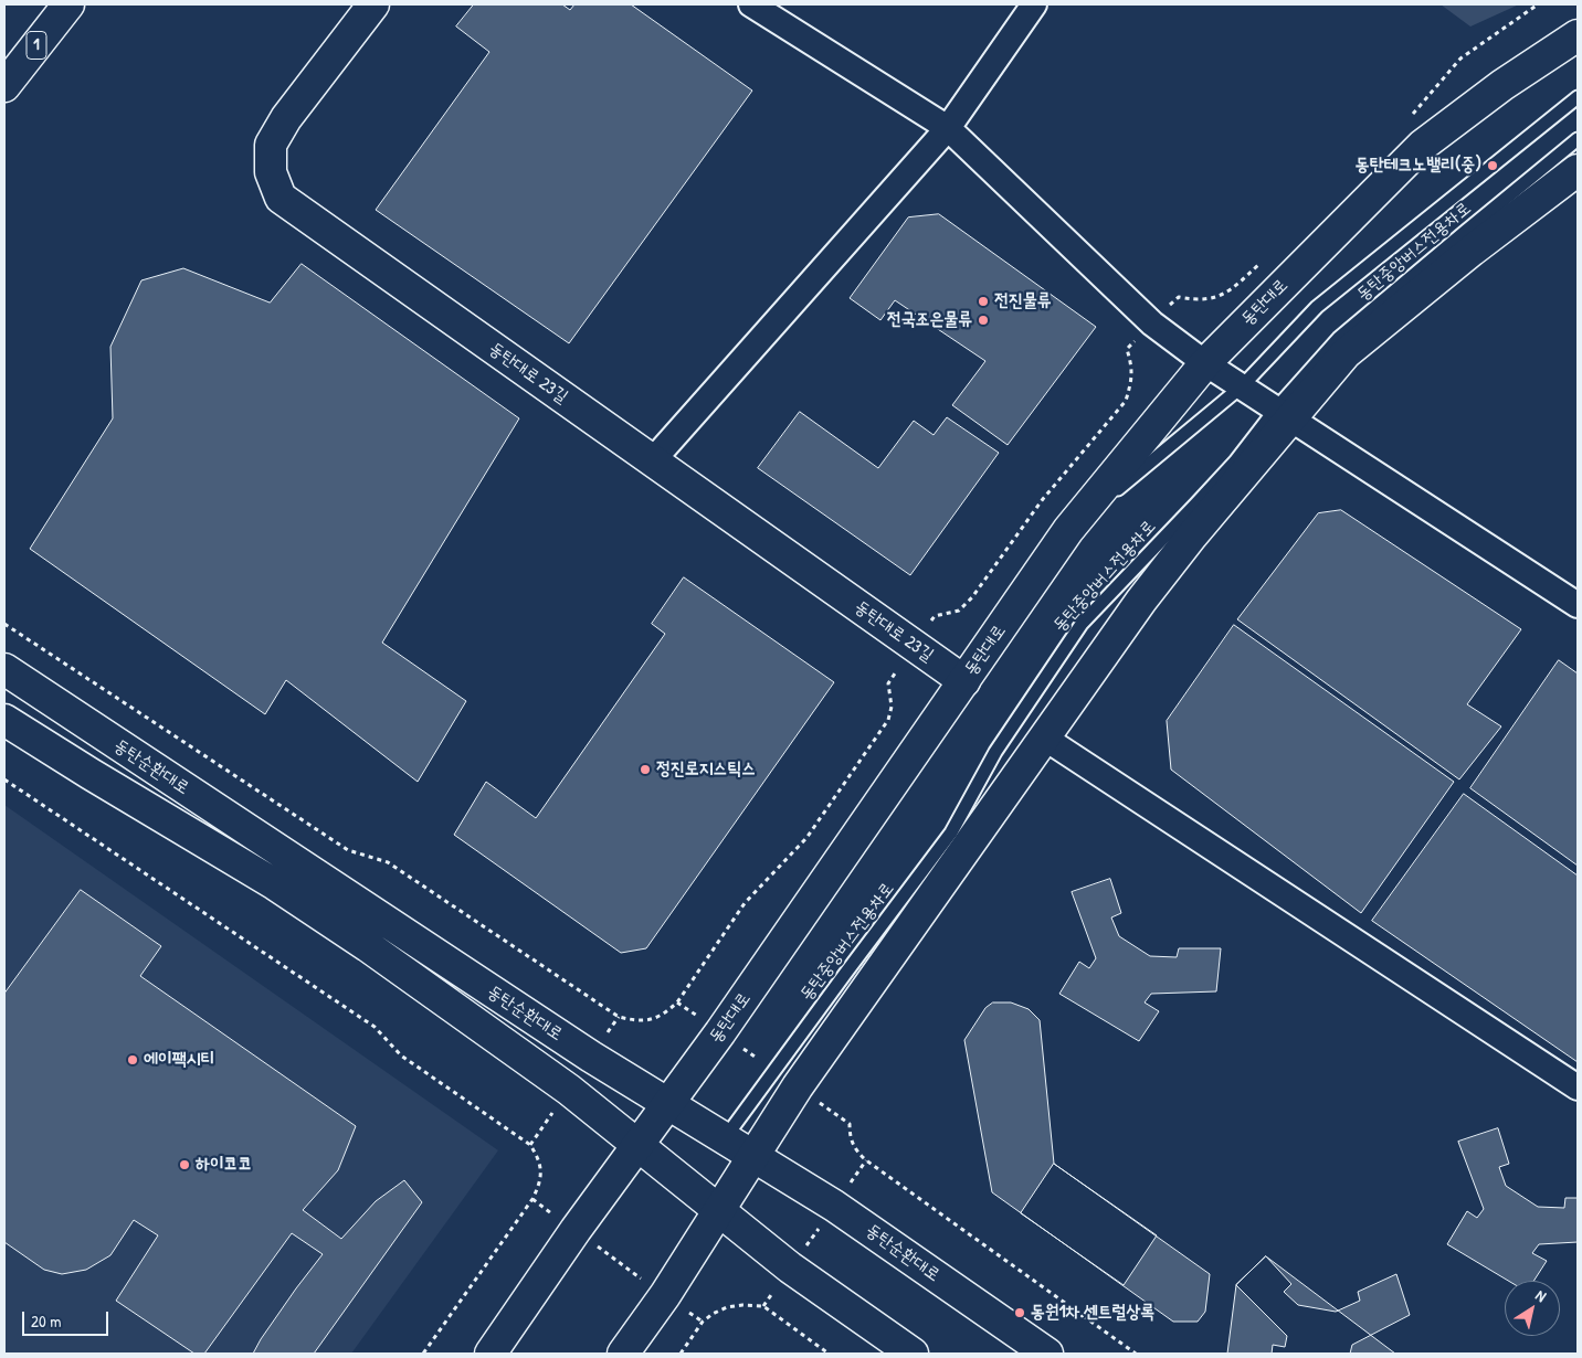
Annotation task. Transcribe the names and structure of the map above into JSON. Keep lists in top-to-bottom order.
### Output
{
  "streets": {
    "main road": [
      "1",
      "동탄대로",
      "동탄대로 23길",
      "동탄순환대로"
    ],
    "lane": ["동탄중앙버스전용차로"]
  },
  "crossings": [
    ["동탄중앙버스전용차로", "동탄순환대로"],
    ["동탄대로", "동탄대로 23길"],
    ["동탄대로", "동탄순환대로"]
  ],
  "places": [
    "동탄테크노밸리(중)",
    "전진물류",
    "전국조은물류",
    "정진로지스틱스",
    "에이팩시티",
    "하이코코",
    "동원1차.센트럴상록"
  ],
  "scale_bar": "20 m",
  "north": "top right"
}
